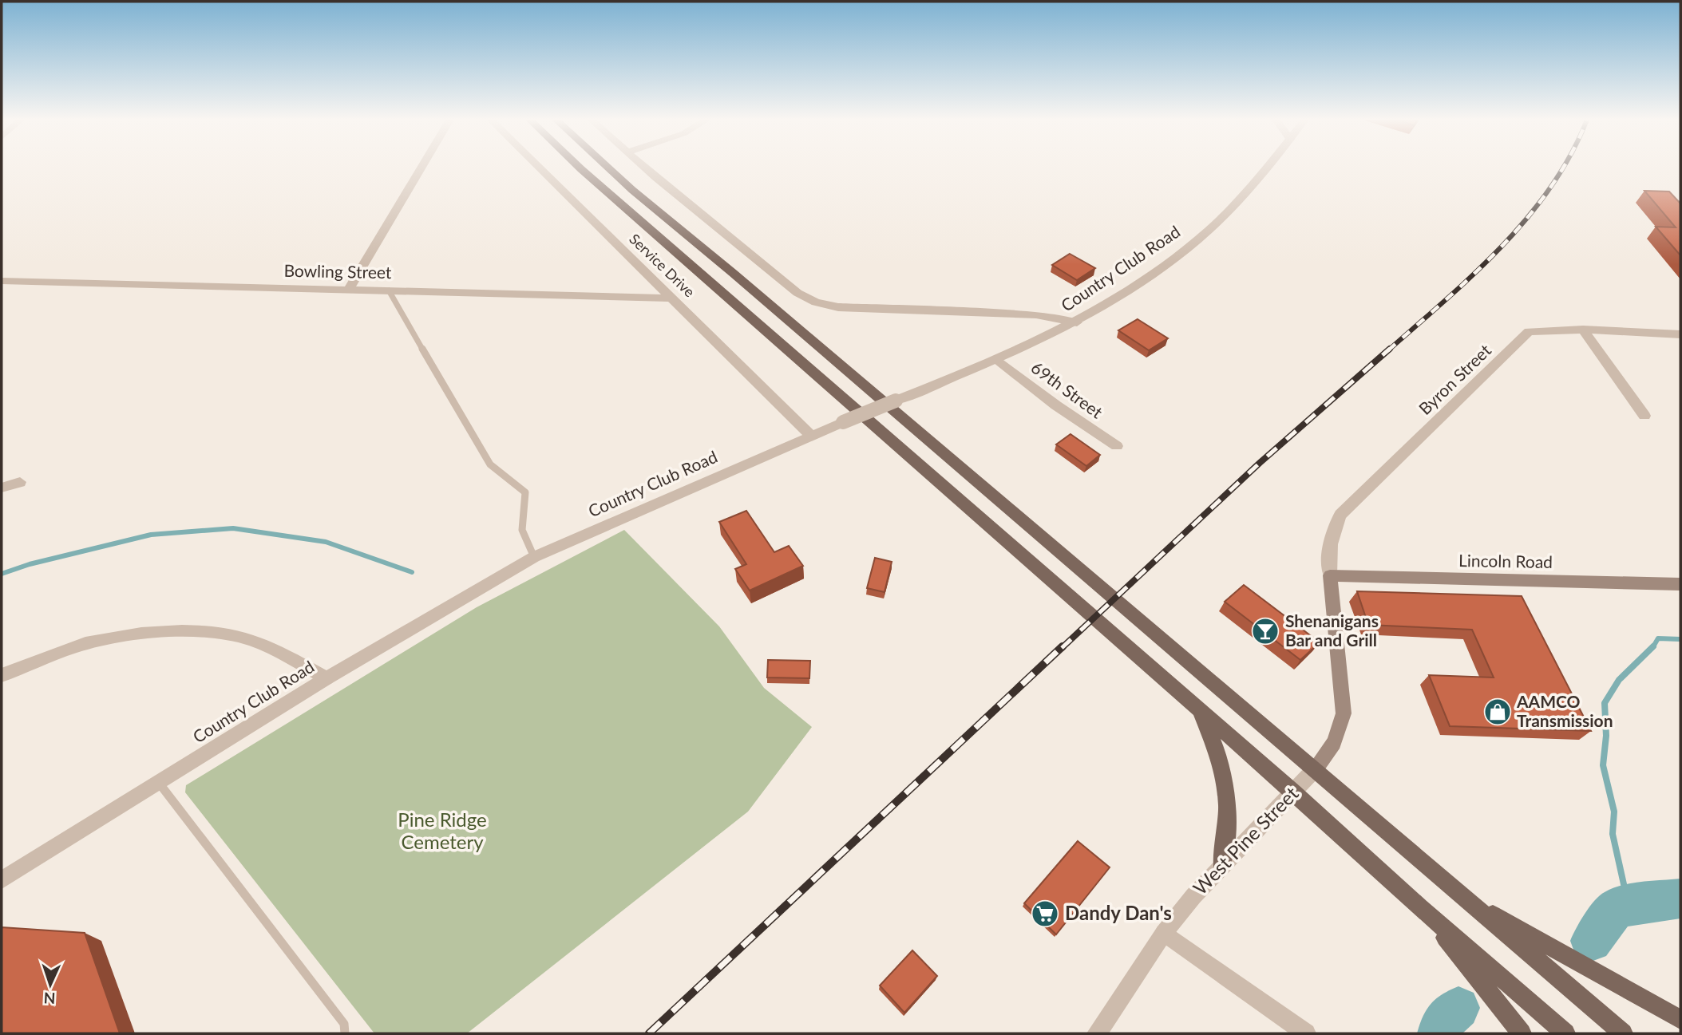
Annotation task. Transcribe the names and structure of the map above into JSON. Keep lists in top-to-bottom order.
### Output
{
  "streets": {
    "main road": ["Lincoln Road", "West Pine Street"],
    "street": [
      "Service Drive",
      "Country Club Road",
      "Bowling Street",
      "Byron Street",
      "69th Street"
    ]
  },
  "crossings": [
    ["Service Drive", "Country Club Road"],
    ["Service Drive", "Bowling Street"],
    ["Country Club Road", "69th Street"],
    ["Byron Street", "Lincoln Road"],
    ["Byron Street", "West Pine Street"],
    ["Lincoln Road", "West Pine Street"]
  ],
  "parks": ["Pine Ridge Cemetery"],
  "places": {
    "bar": ["Shenanigans Bar and Grill"],
    "shop": ["AAMCO Transmission"],
    "supermarket": ["Dandy Dan's"]
  },
  "north": "bottom"
}
